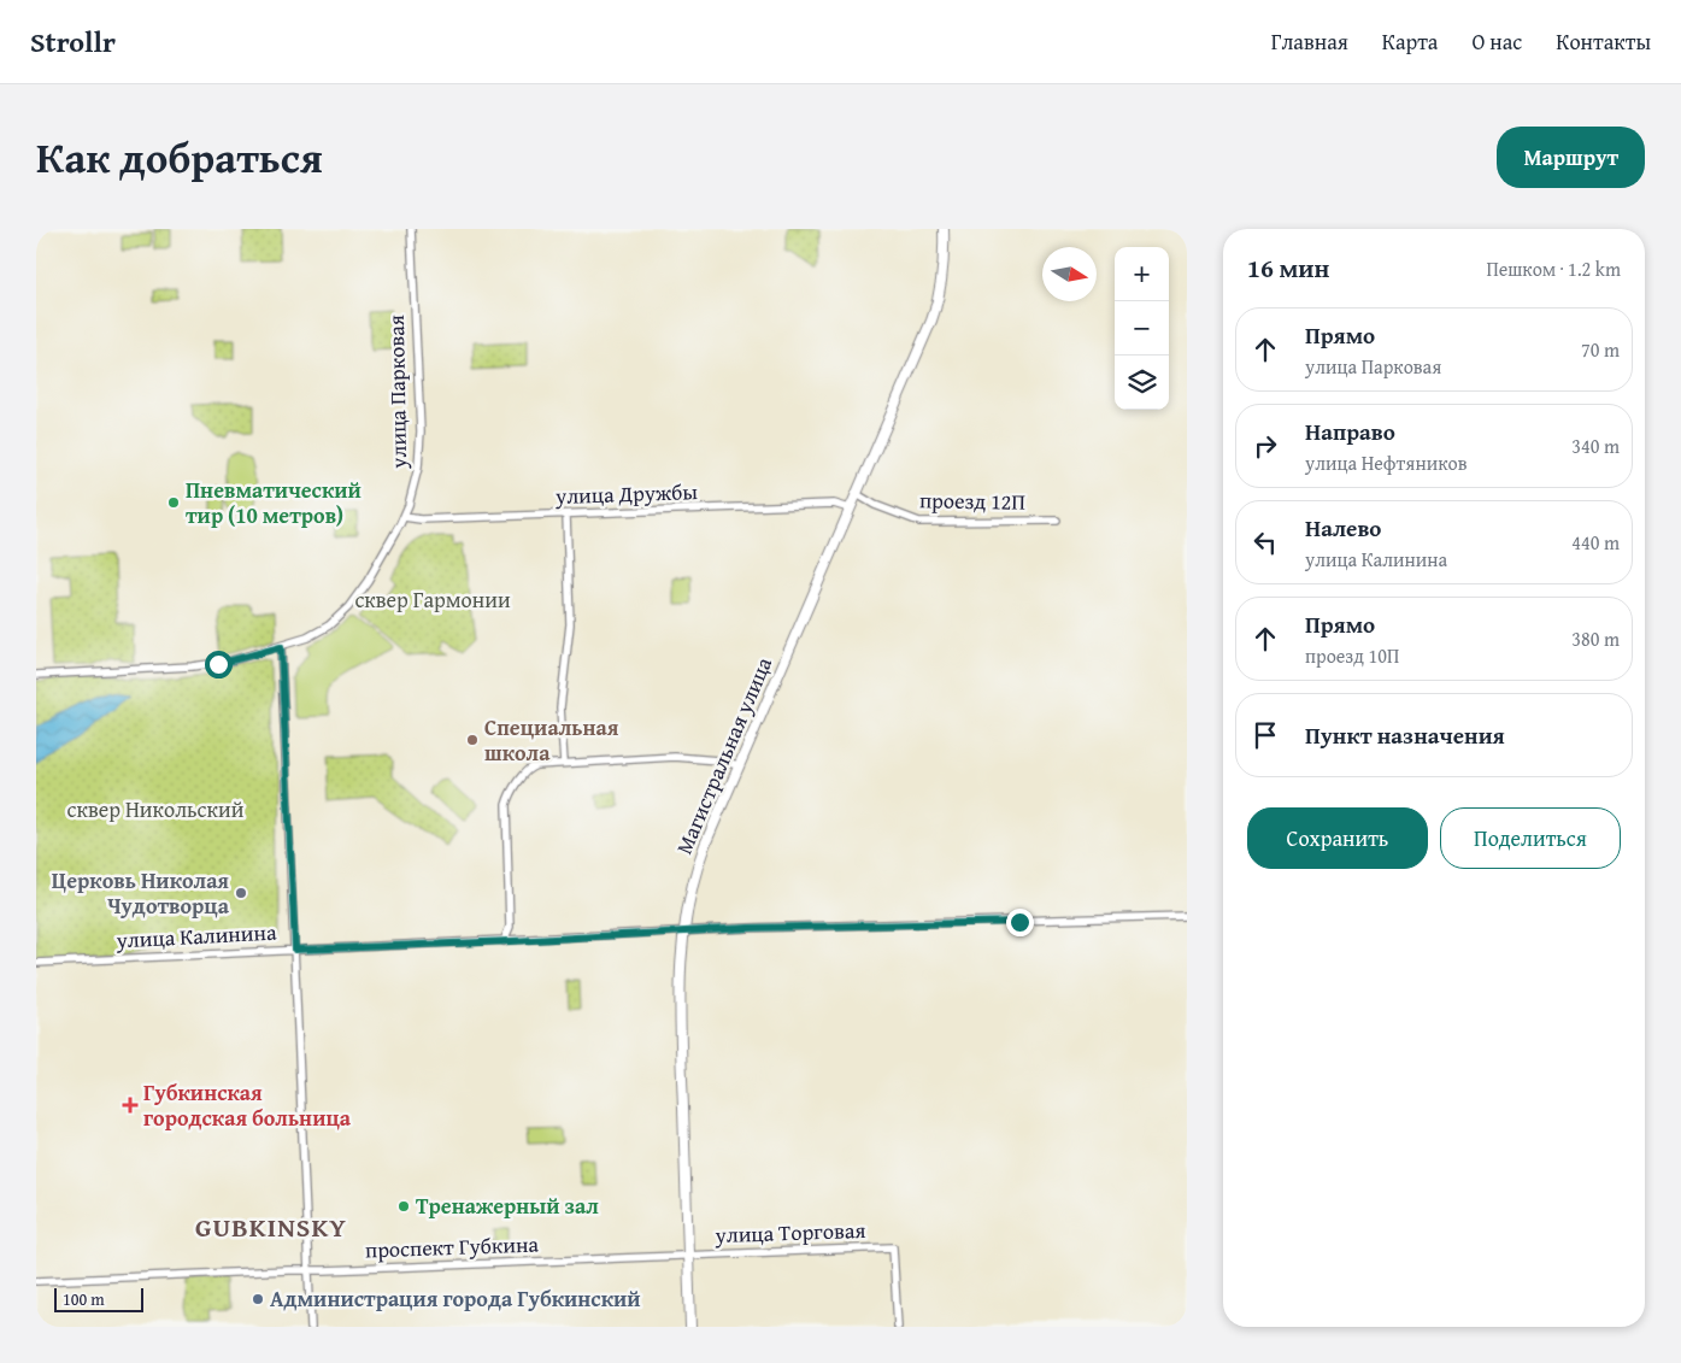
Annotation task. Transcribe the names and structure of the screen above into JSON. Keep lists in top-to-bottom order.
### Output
{
  "streets": {
    "main road": ["Магистральная улица"],
    "street": [
      "улица Парковая",
      "улица Дружбы",
      "проезд 12П",
      "улица Калинина",
      "улица Торговая",
      "проспект Губкина"
    ]
  },
  "crossings": [
    ["улица Парковая", "улица Дружбы"],
    ["улица Дружбы", "Магистральная улица"],
    ["проезд 12П", "Магистральная улица"],
    ["Магистральная улица", "улица Калинина"],
    ["Магистральная улица", "улица Торговая"],
    ["Магистральная улица", "проспект Губкина"],
    ["улица Торговая", "проспект Губкина"]
  ],
  "districts": ["GUBKINSKY"],
  "parks": ["сквер Гармонии", "сквер Никольский"],
  "places": {
    "other": [
      "Пневматический тир (10 метров)",
      "Специальная школа",
      "Церковь Николая Чудотворца",
      "Тренажерный зал",
      "Администрация города Губкинский"
    ],
    "health": ["Губкинская городская больница"]
  },
  "scale_bar": "100 m",
  "north": "right",
  "page": {
    "header": "Strollr",
    "nav": [
      "Главная",
      "Карта",
      "О нас",
      "Контакты"
    ],
    "title": "Как добраться",
    "buttons": [
      "Маршрут",
      ["Сохранить", "Поделиться"]
    ],
    "heading": ["16 мин", "Пешком · 1.2 km"],
    "map_buttons": ["+", "−"],
    "list": [
      ["Прямо", "улица Парковая", "70 m"],
      ["Направо", "улица Нефтяников", "340 m"],
      ["Налево", "улица Калинина", "440 m"],
      ["Прямо", "проезд 10П", "380 m"],
      "Пункт назначения"
    ],
    "scale": "100 m"
  }
}
